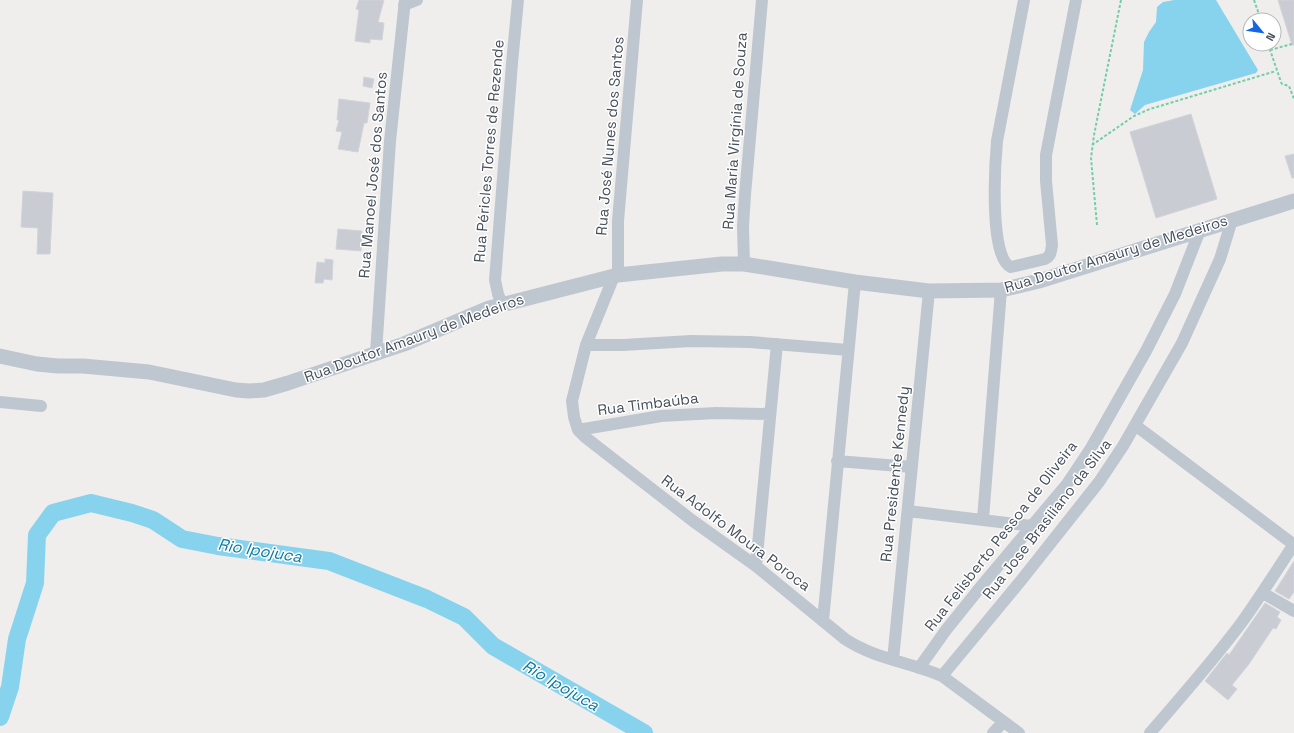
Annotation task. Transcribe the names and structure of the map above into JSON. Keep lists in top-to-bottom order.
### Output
{
  "streets": {
    "street": [
      "Rua Maria Virgínia de Souza",
      "Rua José Nunes dos Santos",
      "Rua Péricles Torres de Rezende",
      "Rua Manoel José dos Santos",
      "Rua Doutor Amaury de Medeiros",
      "Rua Timbaúba",
      "Rua Presidente Kennedy",
      "Rua Jose Brasiliano da Silva",
      "Rua Adolfo Moura Poroca",
      "Rua Felisberto Pessoa de Oliveira"
    ]
  },
  "crossings": [
    ["Rua Maria Virgínia de Souza", "Rua Doutor Amaury de Medeiros"],
    ["Rua José Nunes dos Santos", "Rua Doutor Amaury de Medeiros"],
    ["Rua Péricles Torres de Rezende", "Rua Doutor Amaury de Medeiros"],
    ["Rua Manoel José dos Santos", "Rua Doutor Amaury de Medeiros"],
    ["Rua Doutor Amaury de Medeiros", "Rua Presidente Kennedy"],
    ["Rua Doutor Amaury de Medeiros", "Rua Jose Brasiliano da Silva"],
    ["Rua Doutor Amaury de Medeiros", "Rua Felisberto Pessoa de Oliveira"],
    ["Rua Timbaúba", "Rua Adolfo Moura Poroca"],
    ["Rua Presidente Kennedy", "Rua Adolfo Moura Poroca"],
    ["Rua Jose Brasiliano da Silva", "Rua Adolfo Moura Poroca"],
    ["Rua Adolfo Moura Poroca", "Rua Felisberto Pessoa de Oliveira"]
  ],
  "water": ["Rio Ipojuca"],
  "north": "bottom right"
}
